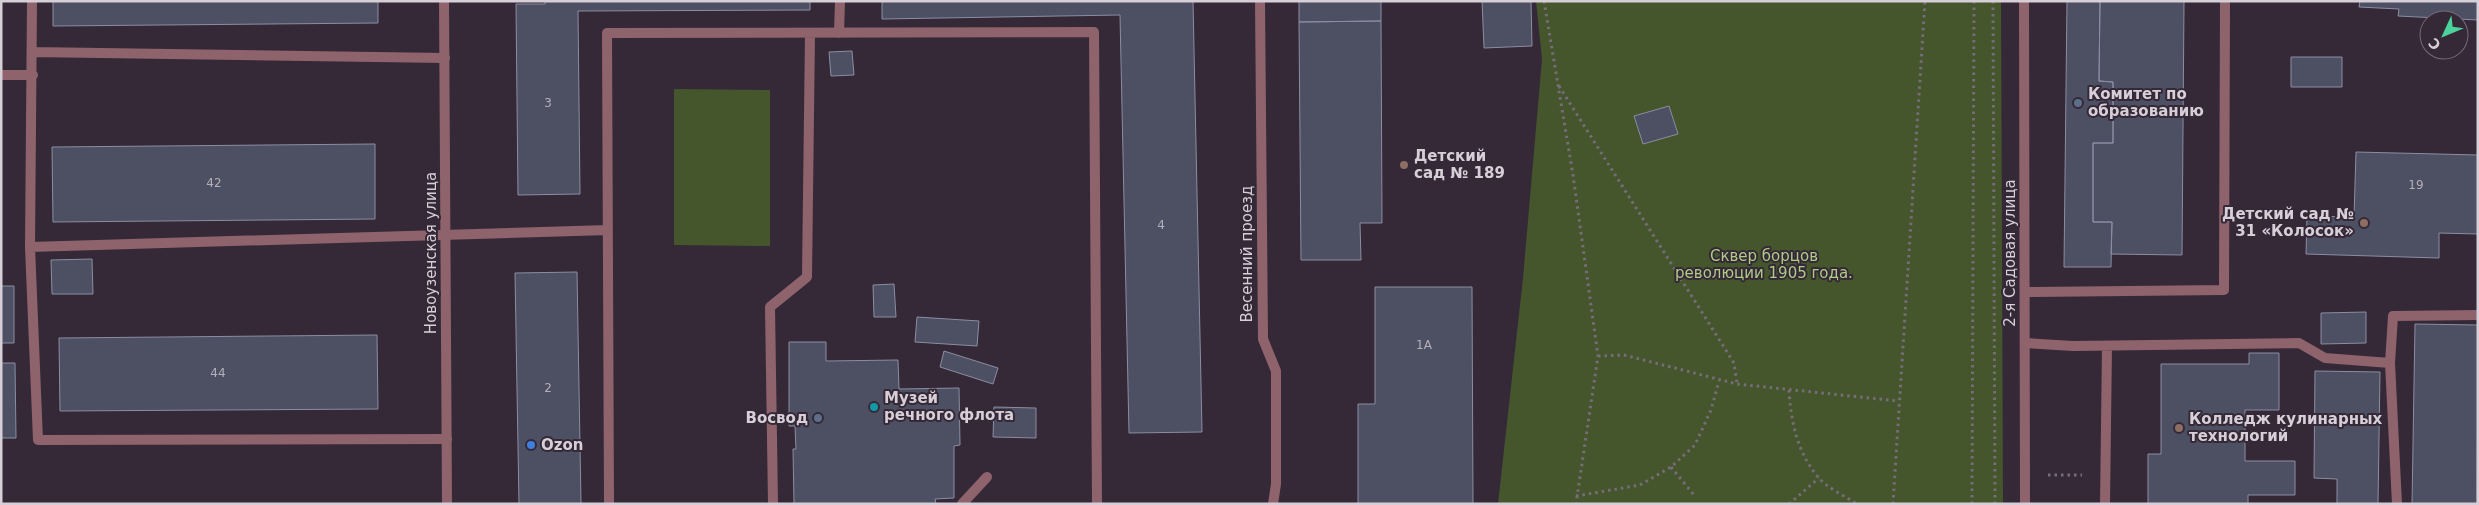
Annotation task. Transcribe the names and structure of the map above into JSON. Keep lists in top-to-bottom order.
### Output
{
  "streets": {
    "street": ["Новоузенская улица", "2-я Садовая улица", "Весенний проезд"]
  },
  "parks": ["Сквер борцов революции 1905 года."],
  "places": [
    "Комитет по образованию",
    "Детский сад № 189",
    "Детский сад № 31 «Колосок»",
    "Музей речного флота",
    "Восвод",
    "Колледж кулинарных технологий",
    "Ozon"
  ],
  "house_numbers": [
    "3",
    "42",
    "19",
    "4",
    "1А",
    "44",
    "2"
  ],
  "north": "bottom left"
}
